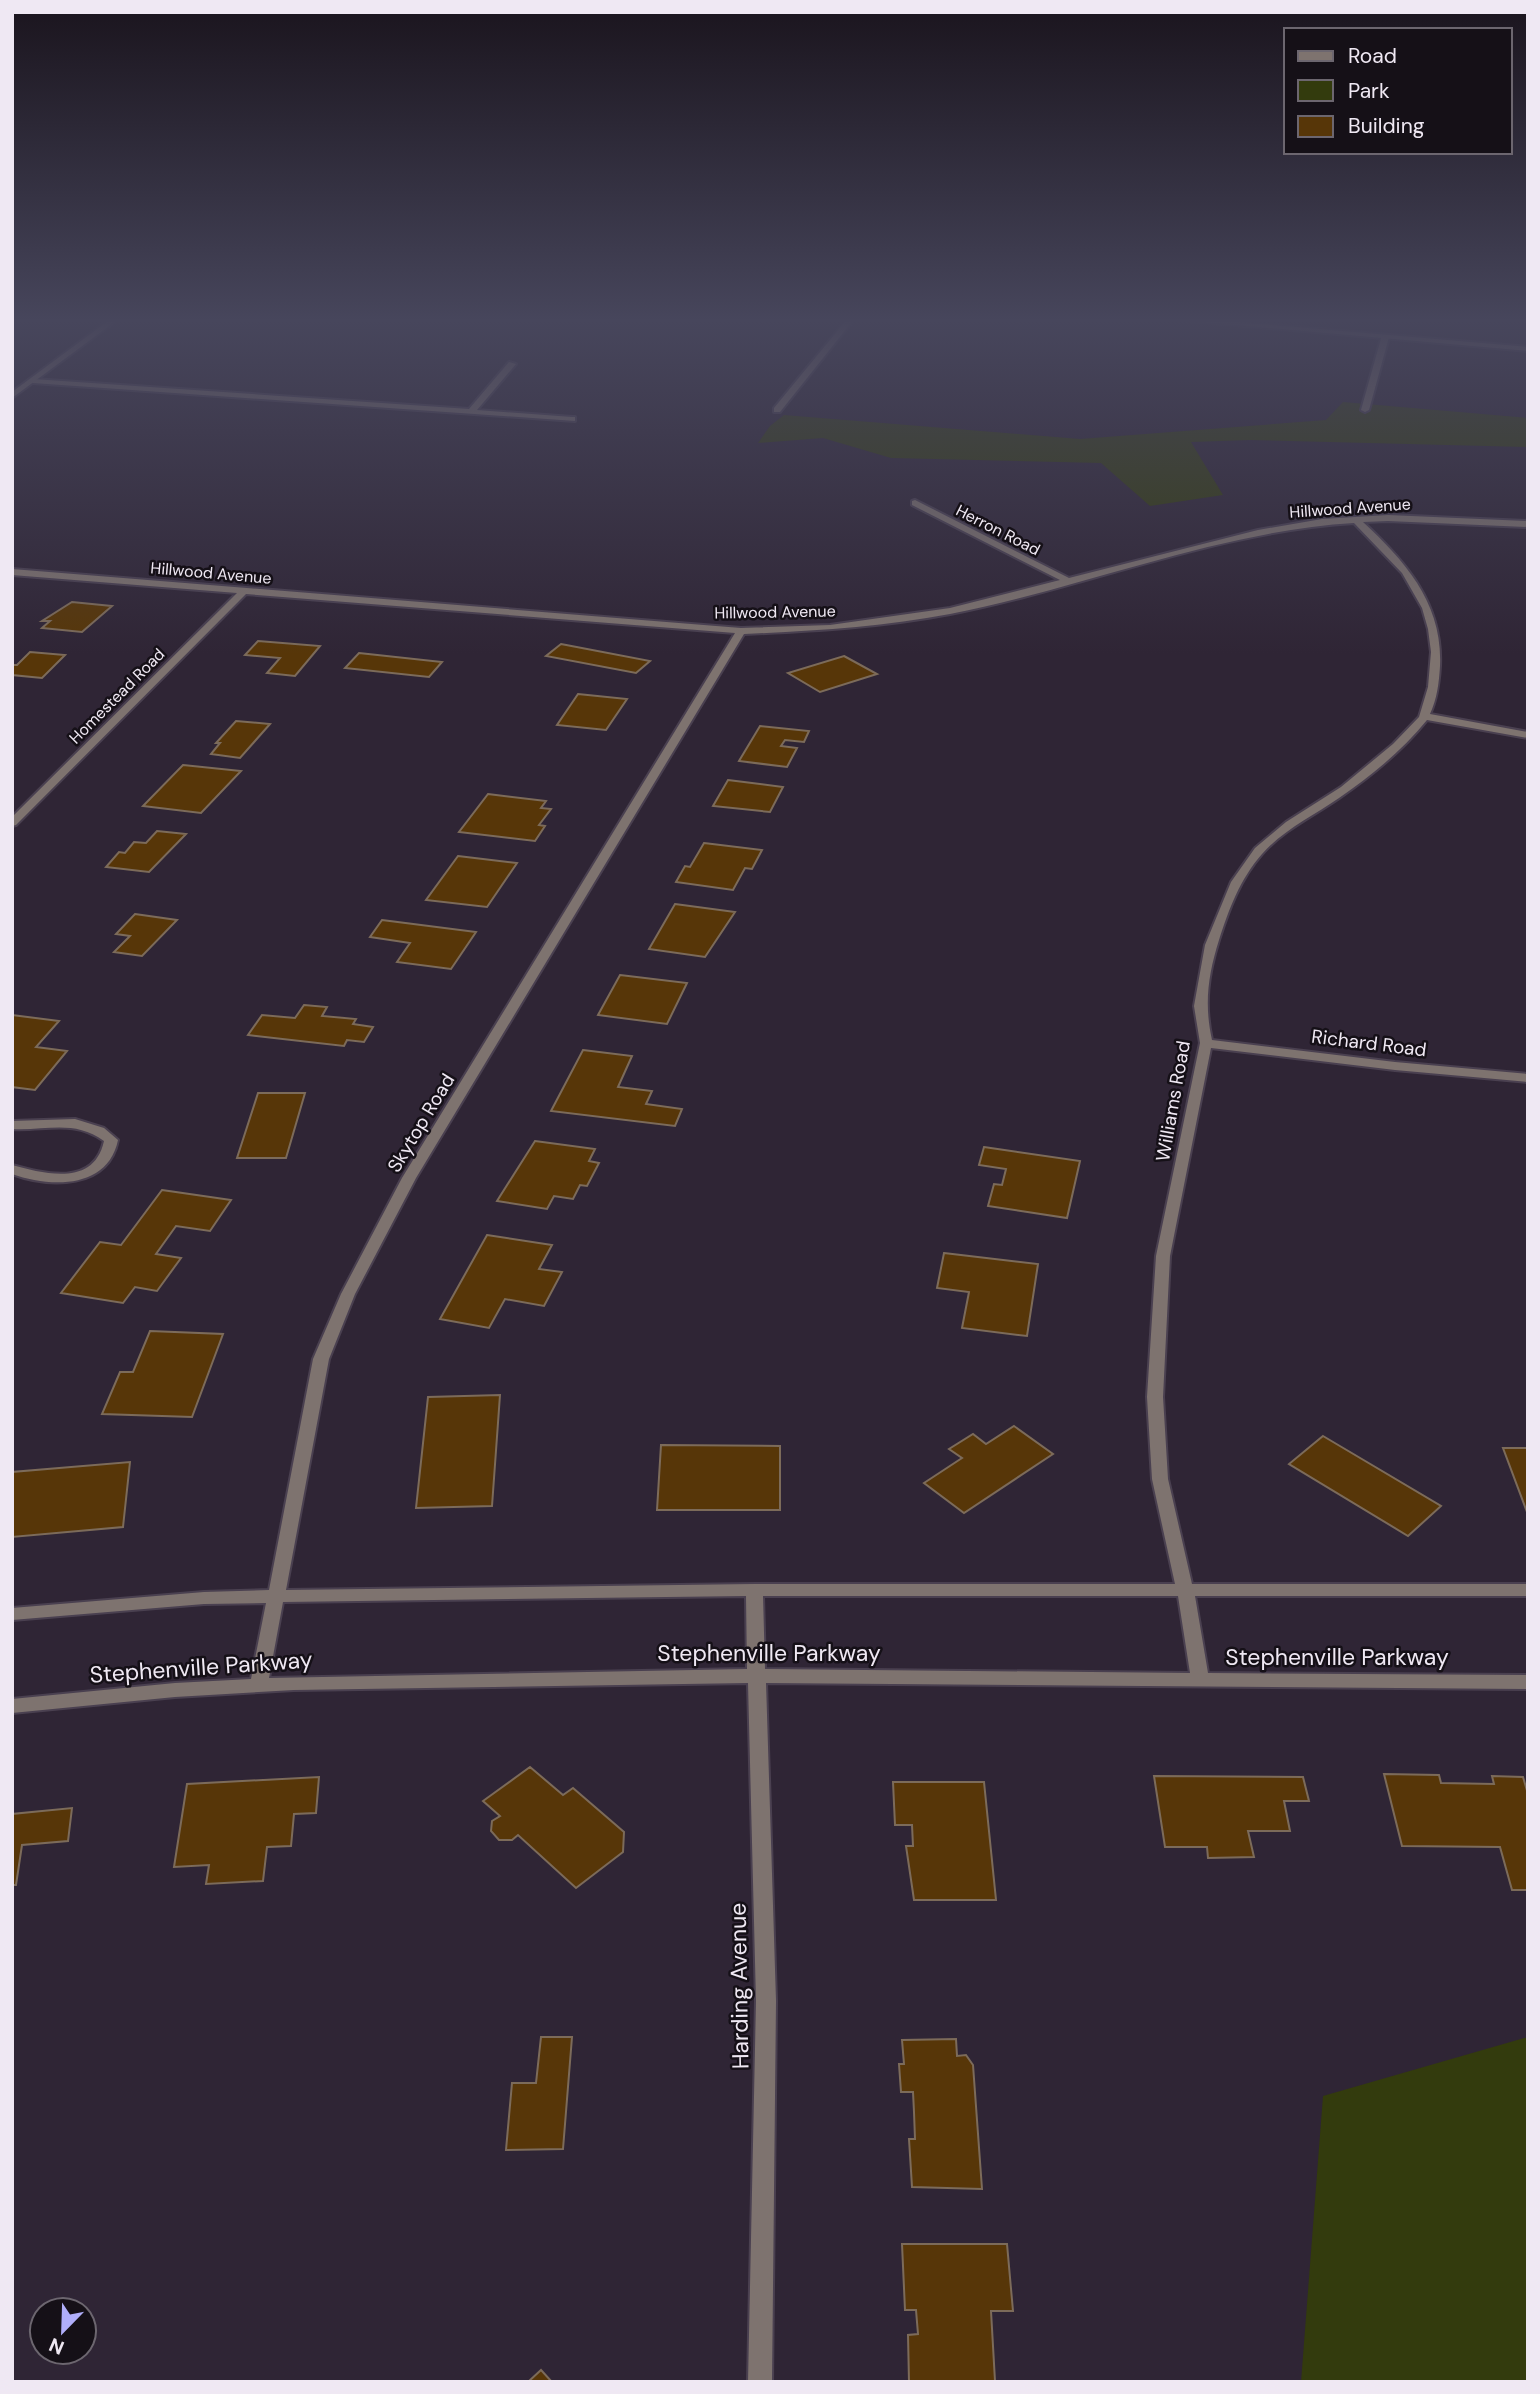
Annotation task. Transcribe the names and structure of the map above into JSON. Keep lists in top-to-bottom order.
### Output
{
  "streets": {
    "street": [
      "Hillwood Avenue",
      "Herron Road",
      "Homestead Road",
      "Richard Road",
      "Williams Road",
      "Skytop Road",
      "Stephenville Parkway",
      "Harding Avenue"
    ]
  },
  "crossings": [
    ["Hillwood Avenue", "Herron Road"],
    ["Hillwood Avenue", "Homestead Road"],
    ["Hillwood Avenue", "Skytop Road"],
    ["Richard Road", "Williams Road"],
    ["Williams Road", "Stephenville Parkway"],
    ["Skytop Road", "Stephenville Parkway"],
    ["Stephenville Parkway", "Harding Avenue"]
  ],
  "legend": ["Road", "Park", "Building"],
  "north": "bottom left"
}
